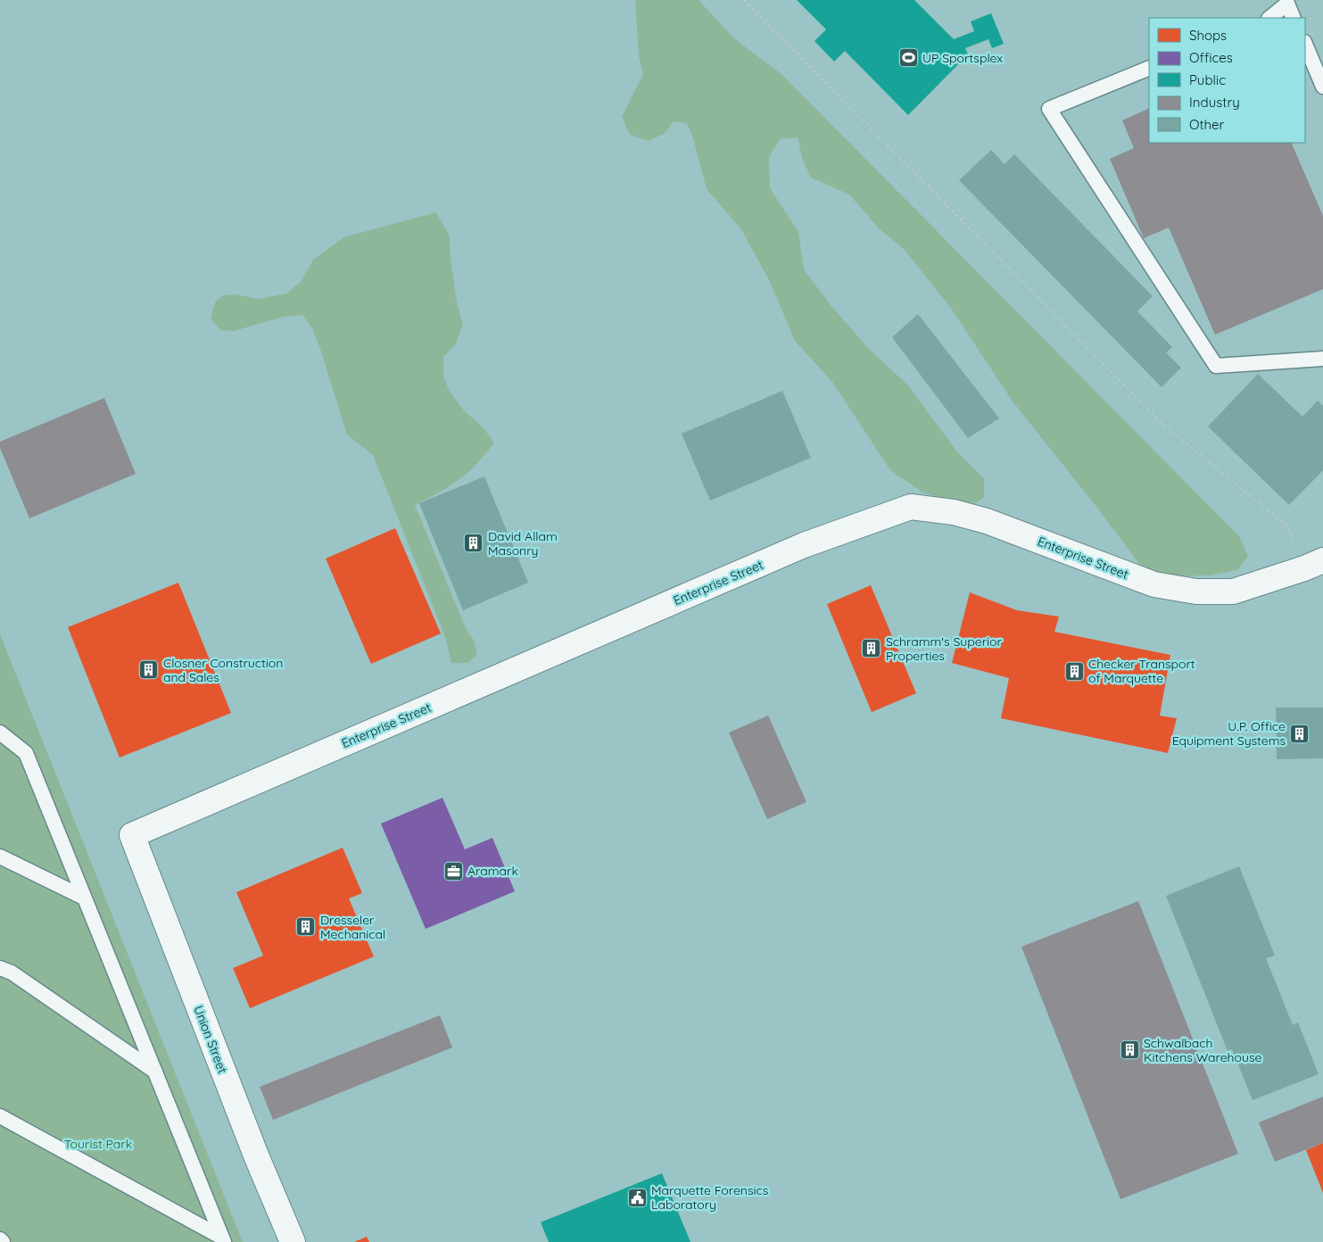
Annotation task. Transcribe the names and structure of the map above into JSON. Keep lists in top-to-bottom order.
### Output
{
  "streets": {
    "street": ["Enterprise Street", "Union Street"]
  },
  "crossings": [
    ["Enterprise Street", "Union Street"]
  ],
  "parks": ["Tourist Park"],
  "places": {
    "sports": ["UP Sportsplex"],
    "building": [
      "David Allam Masonry",
      "Schramm's Superior Properties",
      "Closner Construction and Sales",
      "Checker Transport of Marquette",
      "U.P. Office Equipment Systems",
      "Dresseler Mechanical",
      "Schwalbach Kitchens Warehouse"
    ],
    "office": ["Aramark"],
    "public building": ["Marquette Forensics Laboratory"]
  },
  "legend": [
    "Shops",
    "Offices",
    "Public",
    "Industry",
    "Other"
  ]
}
